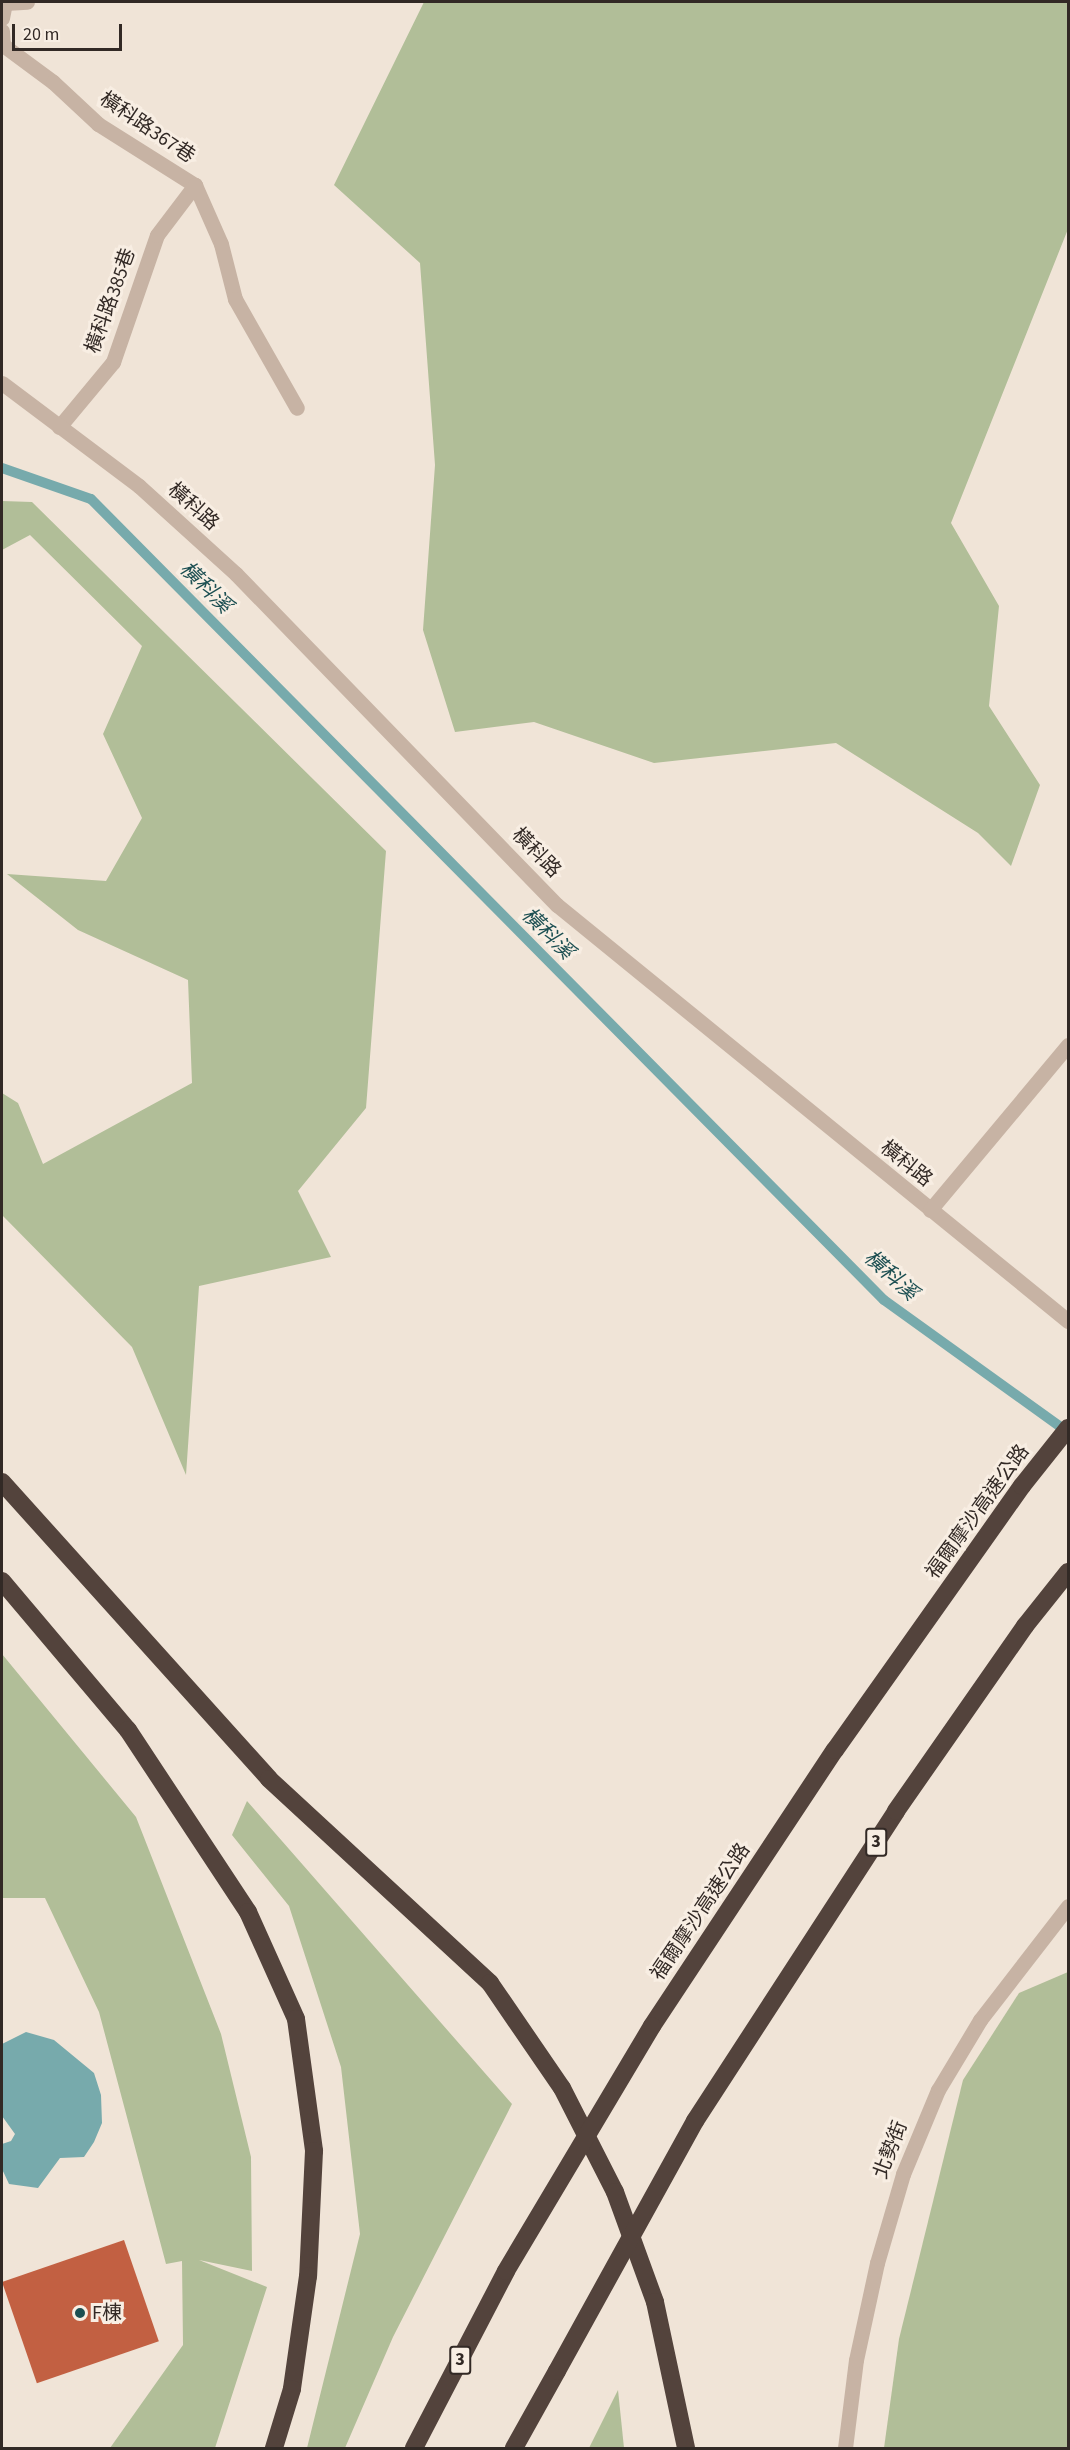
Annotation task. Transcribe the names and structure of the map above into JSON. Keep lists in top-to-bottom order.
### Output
{
  "streets": {
    "highway": ["福爾摩沙高速公路", "3"],
    "street": [
      "橫科路367巷",
      "橫科路385巷",
      "橫科路",
      "北勢街"
    ]
  },
  "crossings": [
    ["橫科路367巷", "橫科路385巷"],
    ["橫科路385巷", "橫科路"]
  ],
  "water": ["橫科溪"],
  "places": ["F棟"],
  "scale_bar": "20 m"
}
